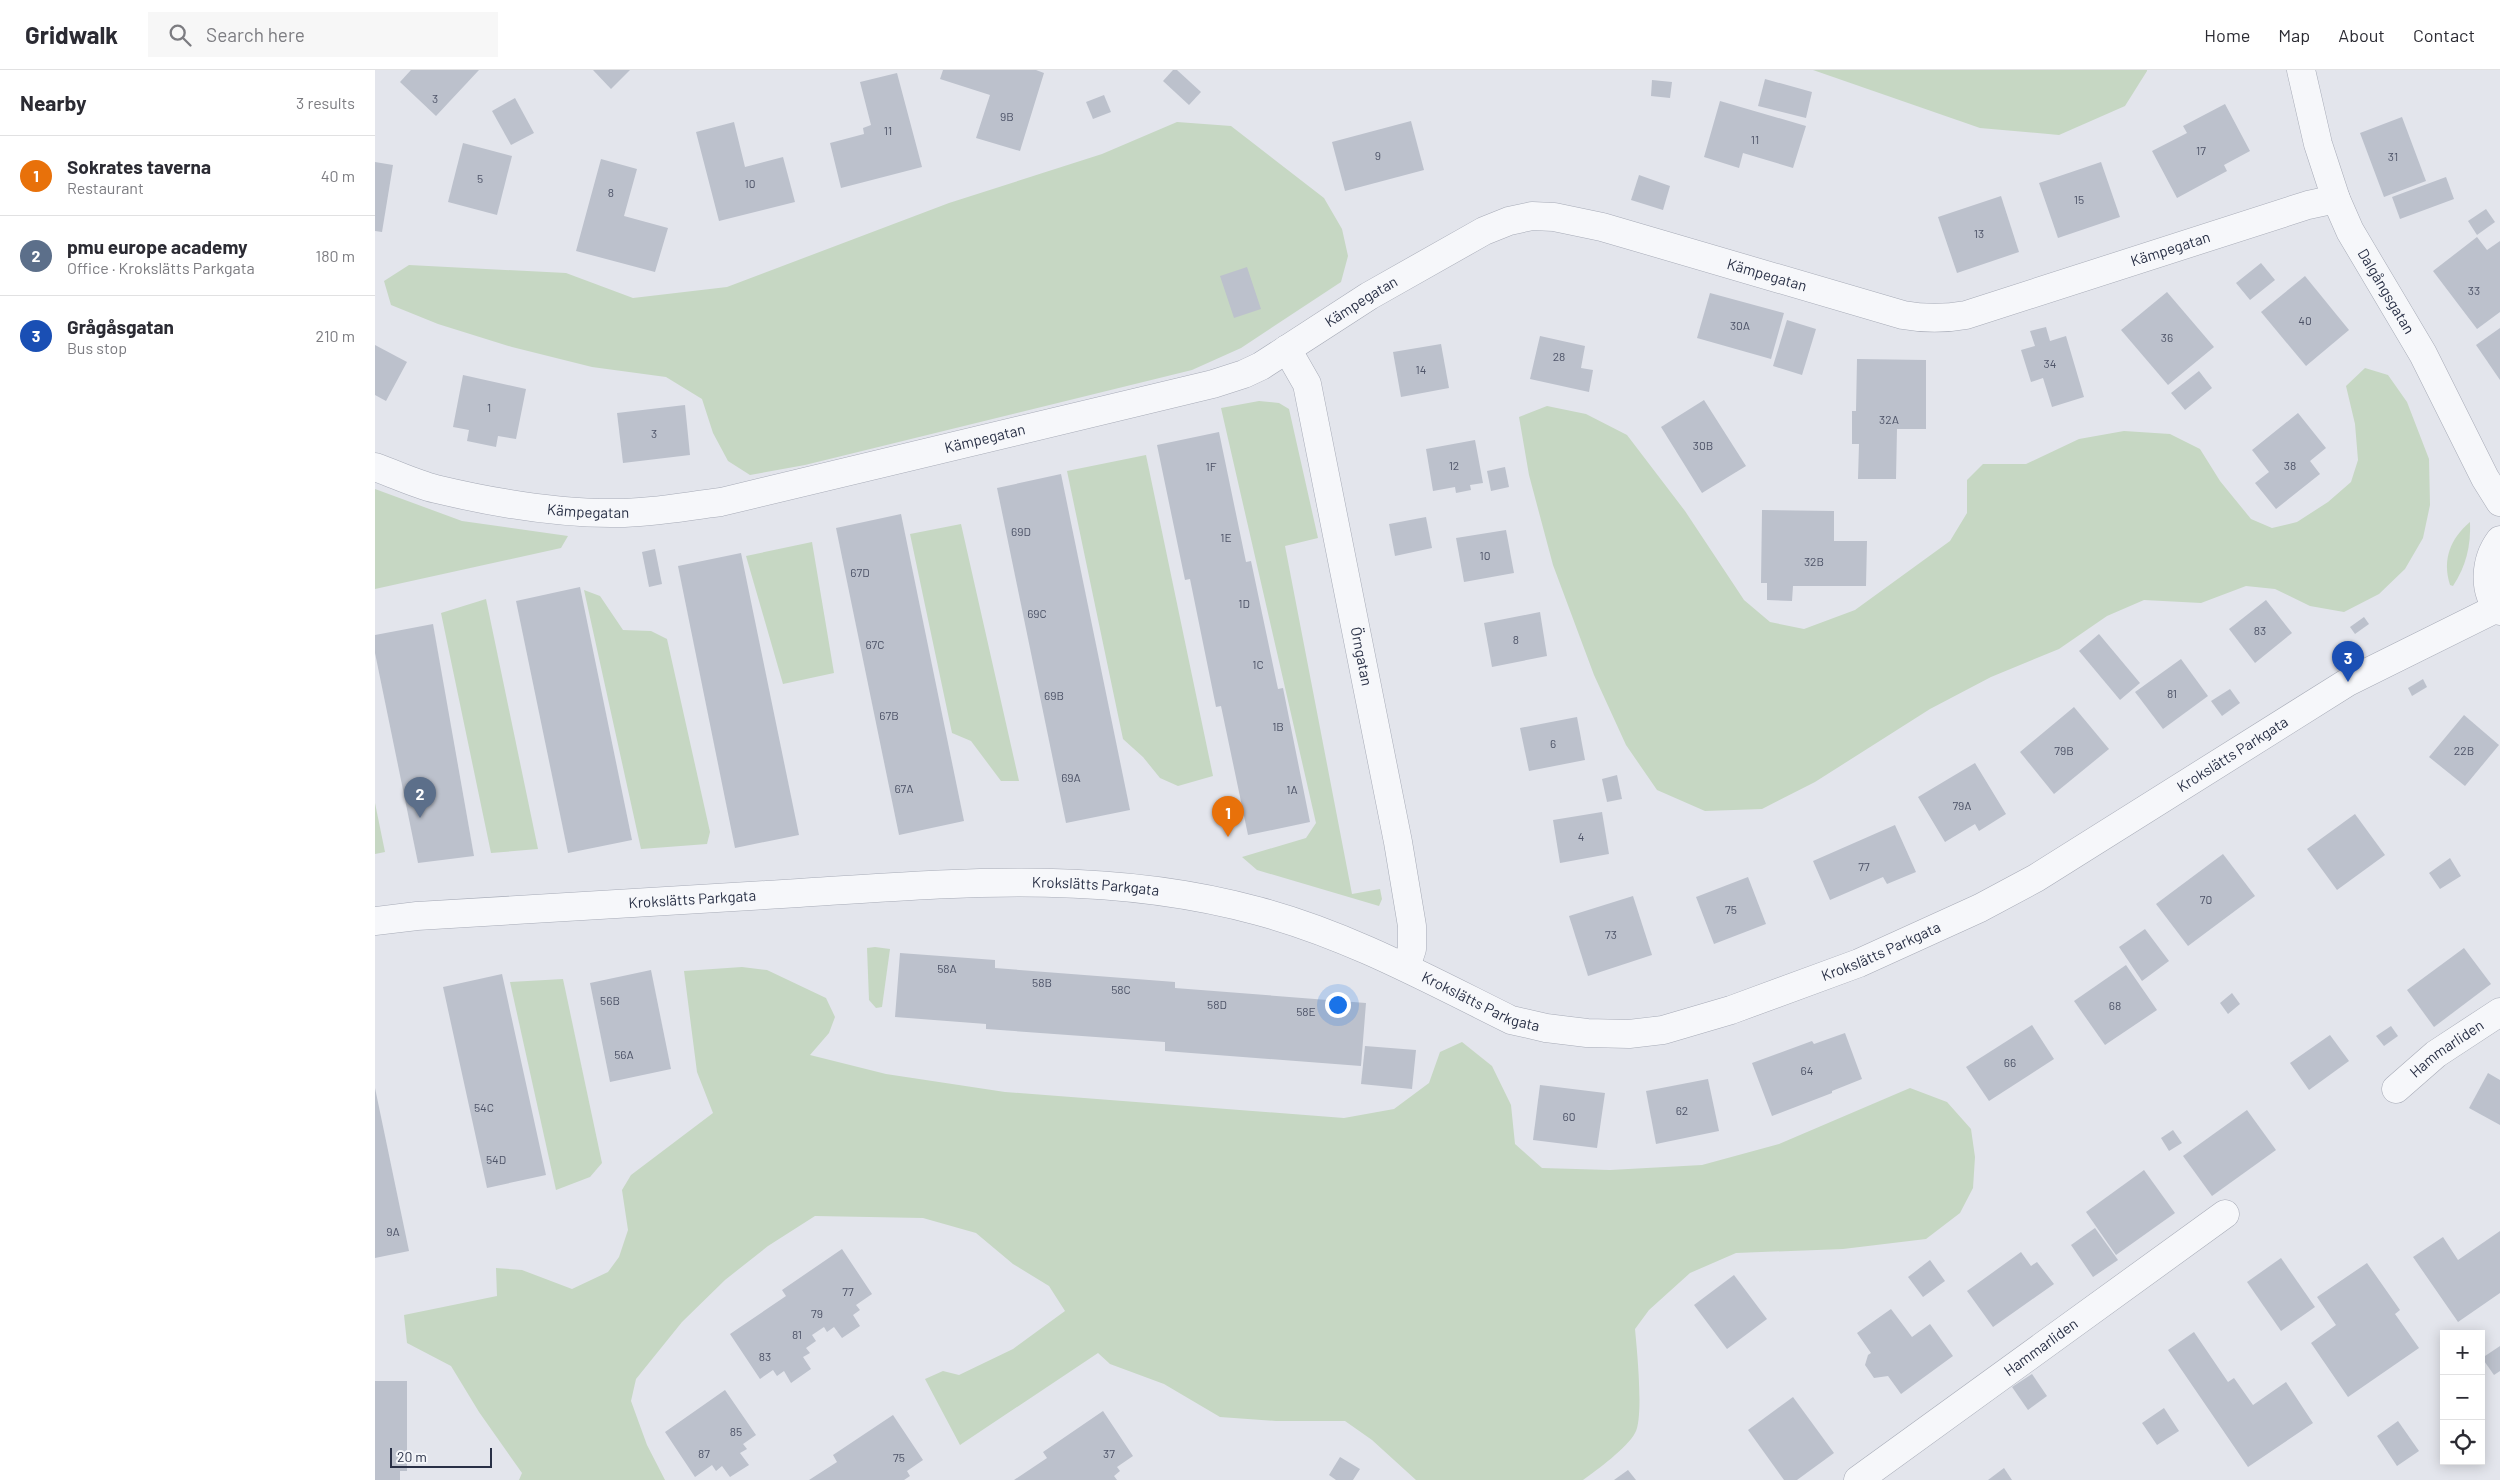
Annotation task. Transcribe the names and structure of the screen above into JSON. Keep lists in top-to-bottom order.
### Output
{
  "streets": {
    "street": [
      "Kämpegatan",
      "Dalgångsgatan",
      "Örngatan",
      "Krokslätts Parkgata",
      "Hammarliden"
    ]
  },
  "crossings": [
    ["Kämpegatan", "Dalgångsgatan"],
    ["Kämpegatan", "Örngatan"],
    ["Örngatan", "Krokslätts Parkgata"]
  ],
  "house_numbers": [
    "3",
    "9B",
    "11",
    "11",
    "17",
    "9",
    "31",
    "5",
    "10",
    "8",
    "15",
    "13",
    "33",
    "40",
    "30A",
    "36",
    "28",
    "34",
    "14",
    "1",
    "32A",
    "3",
    "30B",
    "12",
    "38",
    "1F",
    "69D",
    "1E",
    "10",
    "32B",
    "67D",
    "1D",
    "69C",
    "83",
    "8",
    "67C",
    "1C",
    "81",
    "69B",
    "67B",
    "1B",
    "6",
    "79B",
    "22B",
    "69A",
    "67A",
    "1A",
    "79A",
    "4",
    "77",
    "70",
    "75",
    "73",
    "58A",
    "58B",
    "58C",
    "56B",
    "58D",
    "68",
    "58E",
    "56A",
    "66",
    "64",
    "54C",
    "62",
    "60",
    "54D",
    "9A",
    "77",
    "79",
    "81",
    "83",
    "85",
    "87",
    "37",
    "75"
  ],
  "scale_bar": "20 m",
  "page": {
    "header": "Gridwalk",
    "search": "Search here",
    "nav": [
      "Home",
      "Map",
      "About",
      "Contact"
    ],
    "heading": ["Nearby", "3 results"],
    "list": [
      {
        "mark": "1",
        "name": "Sokrates taverna",
        "note": "Restaurant",
        "value": "40 m"
      },
      {
        "mark": "2",
        "name": "pmu europe academy",
        "note": "Office · Krokslätts Parkgata",
        "value": "180 m"
      },
      {
        "mark": "3",
        "name": "Grågåsgatan",
        "note": "Bus stop",
        "value": "210 m"
      }
    ],
    "pins": ["3", "2", "1"],
    "map_buttons": ["+", "−"],
    "scale": "20 m"
  }
}
